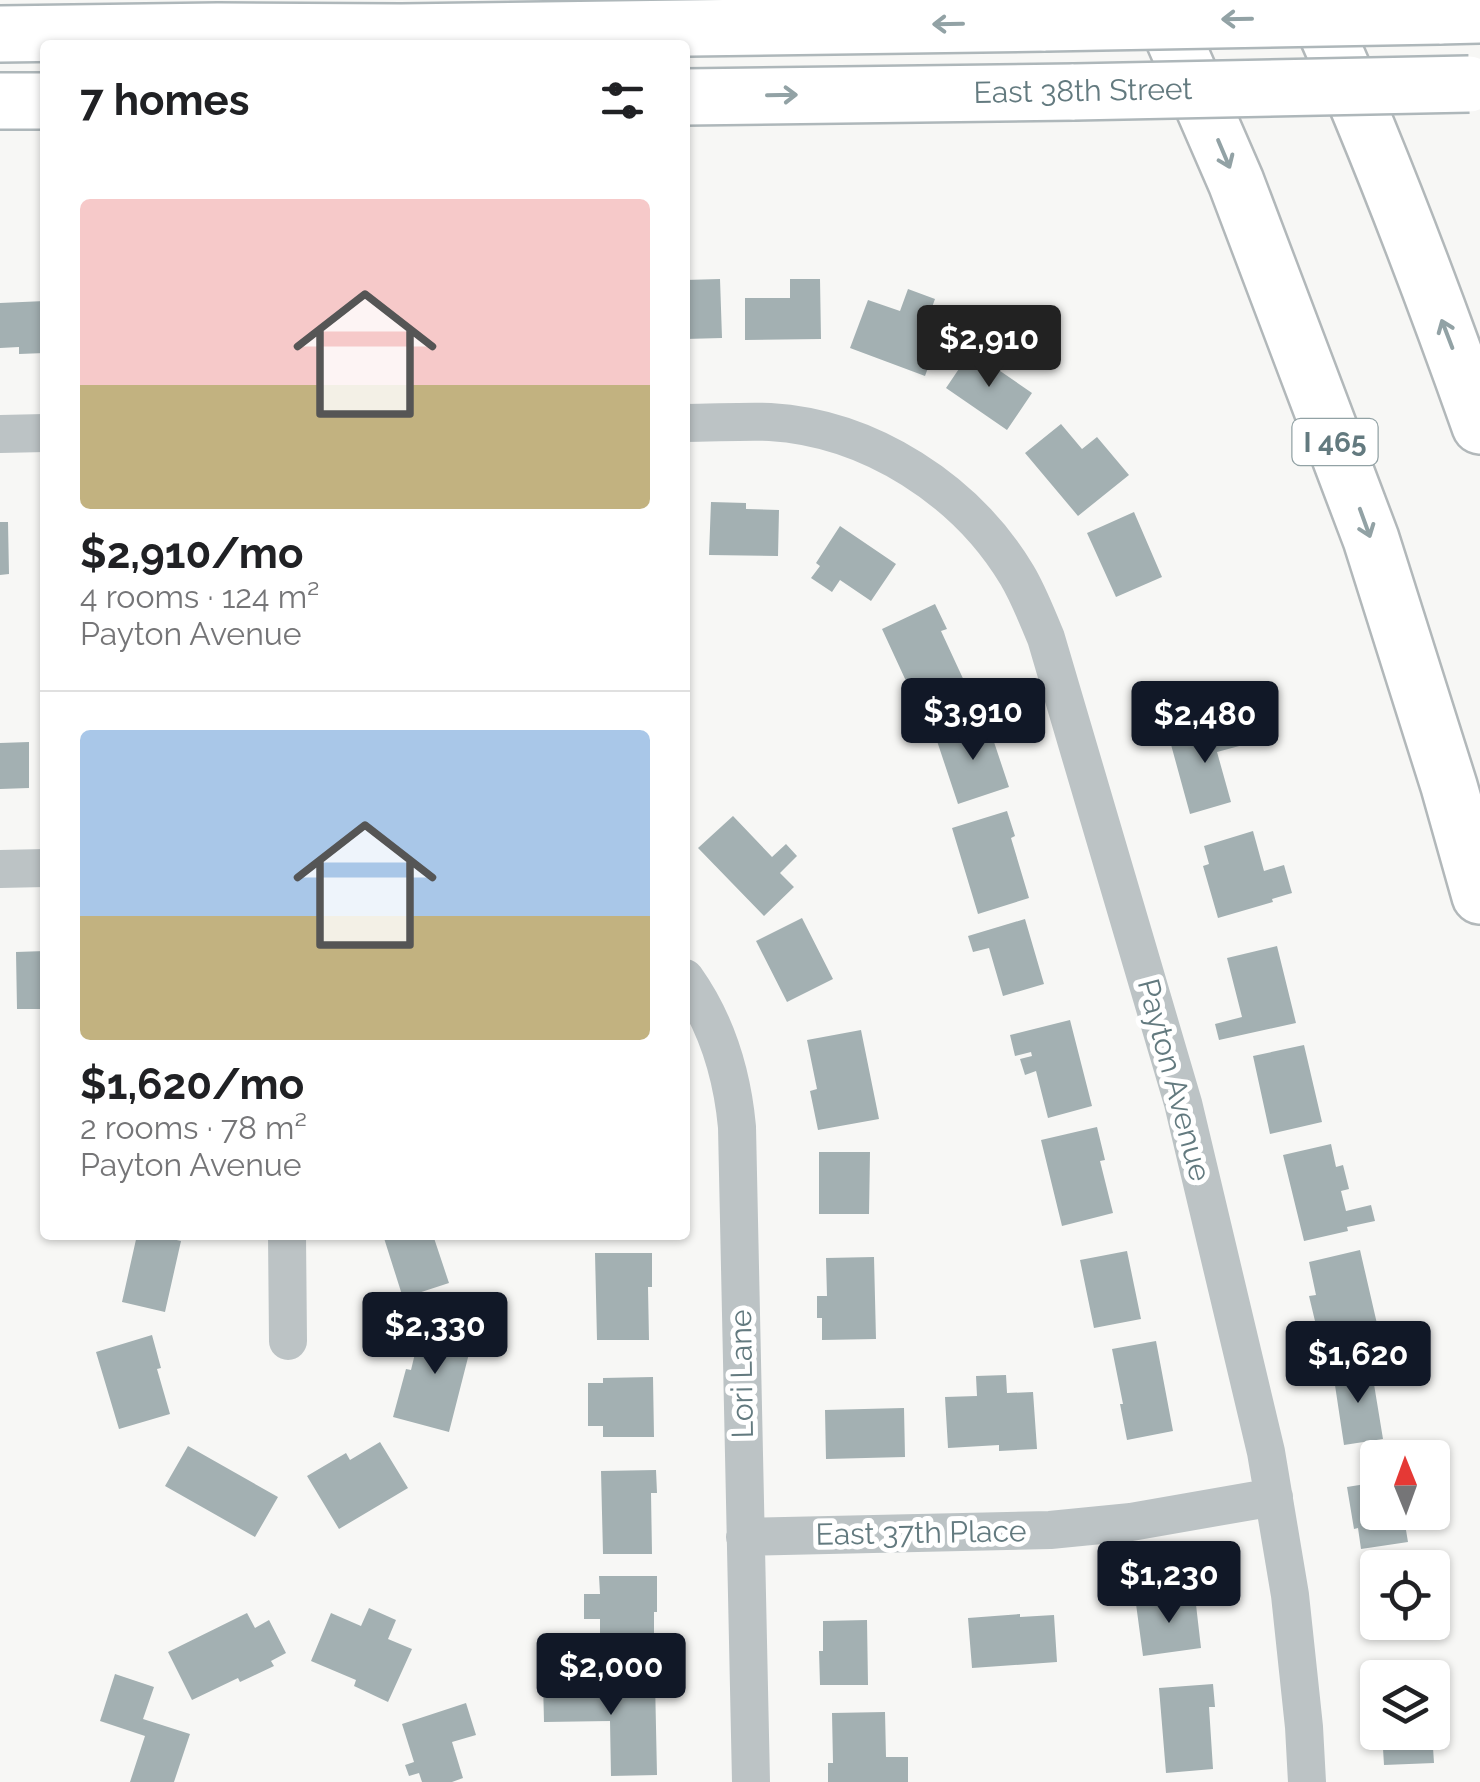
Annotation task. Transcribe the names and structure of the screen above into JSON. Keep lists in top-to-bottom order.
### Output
{
  "streets": {
    "main road": ["East 38th Street", "I 465"],
    "street": ["Payton Avenue", "Lori Lane", "East 37th Place"]
  },
  "crossings": [
    ["Payton Avenue", "East 37th Place"],
    ["Lori Lane", "East 37th Place"]
  ],
  "north": "top",
  "page": {
    "heading": "7 homes",
    "list": [
      {
        "name": "$2,910/mo",
        "note": "4 rooms · 124 m² · Payton Avenue"
      },
      {
        "name": "$1,620/mo",
        "note": "2 rooms · 78 m² · Payton Avenue"
      }
    ],
    "price": [
      "$2,910",
      "$3,910",
      "$2,480",
      "$2,330",
      "$1,620",
      "$1,230",
      "$2,000"
    ]
  }
}
